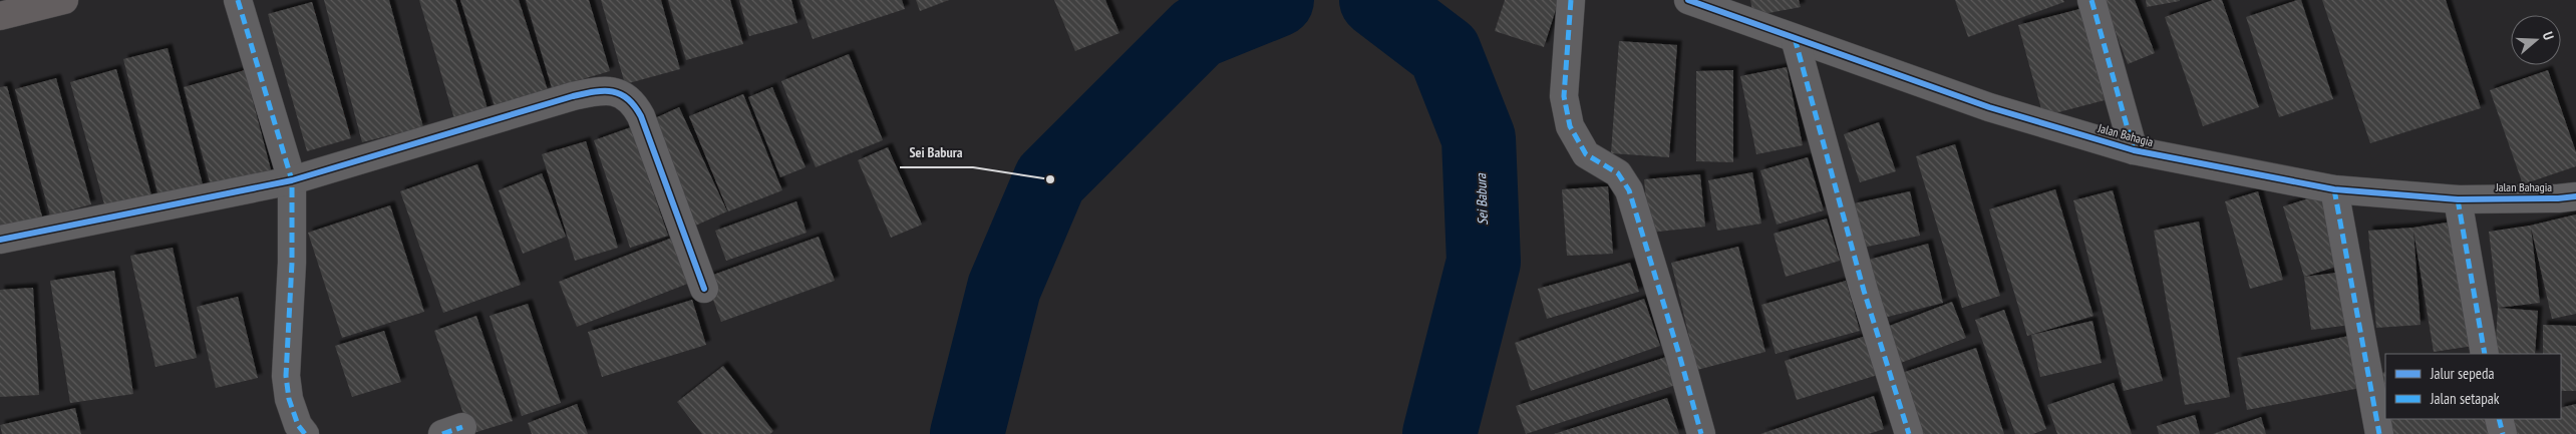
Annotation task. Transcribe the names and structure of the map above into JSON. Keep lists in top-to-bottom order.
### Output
{
  "streets": {
    "street": ["Jalan Bahagia"]
  },
  "water": ["Sei Babura"],
  "places": ["Sei Babura"],
  "legend": ["Jalur sepeda", "Jalan setapak"],
  "north": "right"
}
